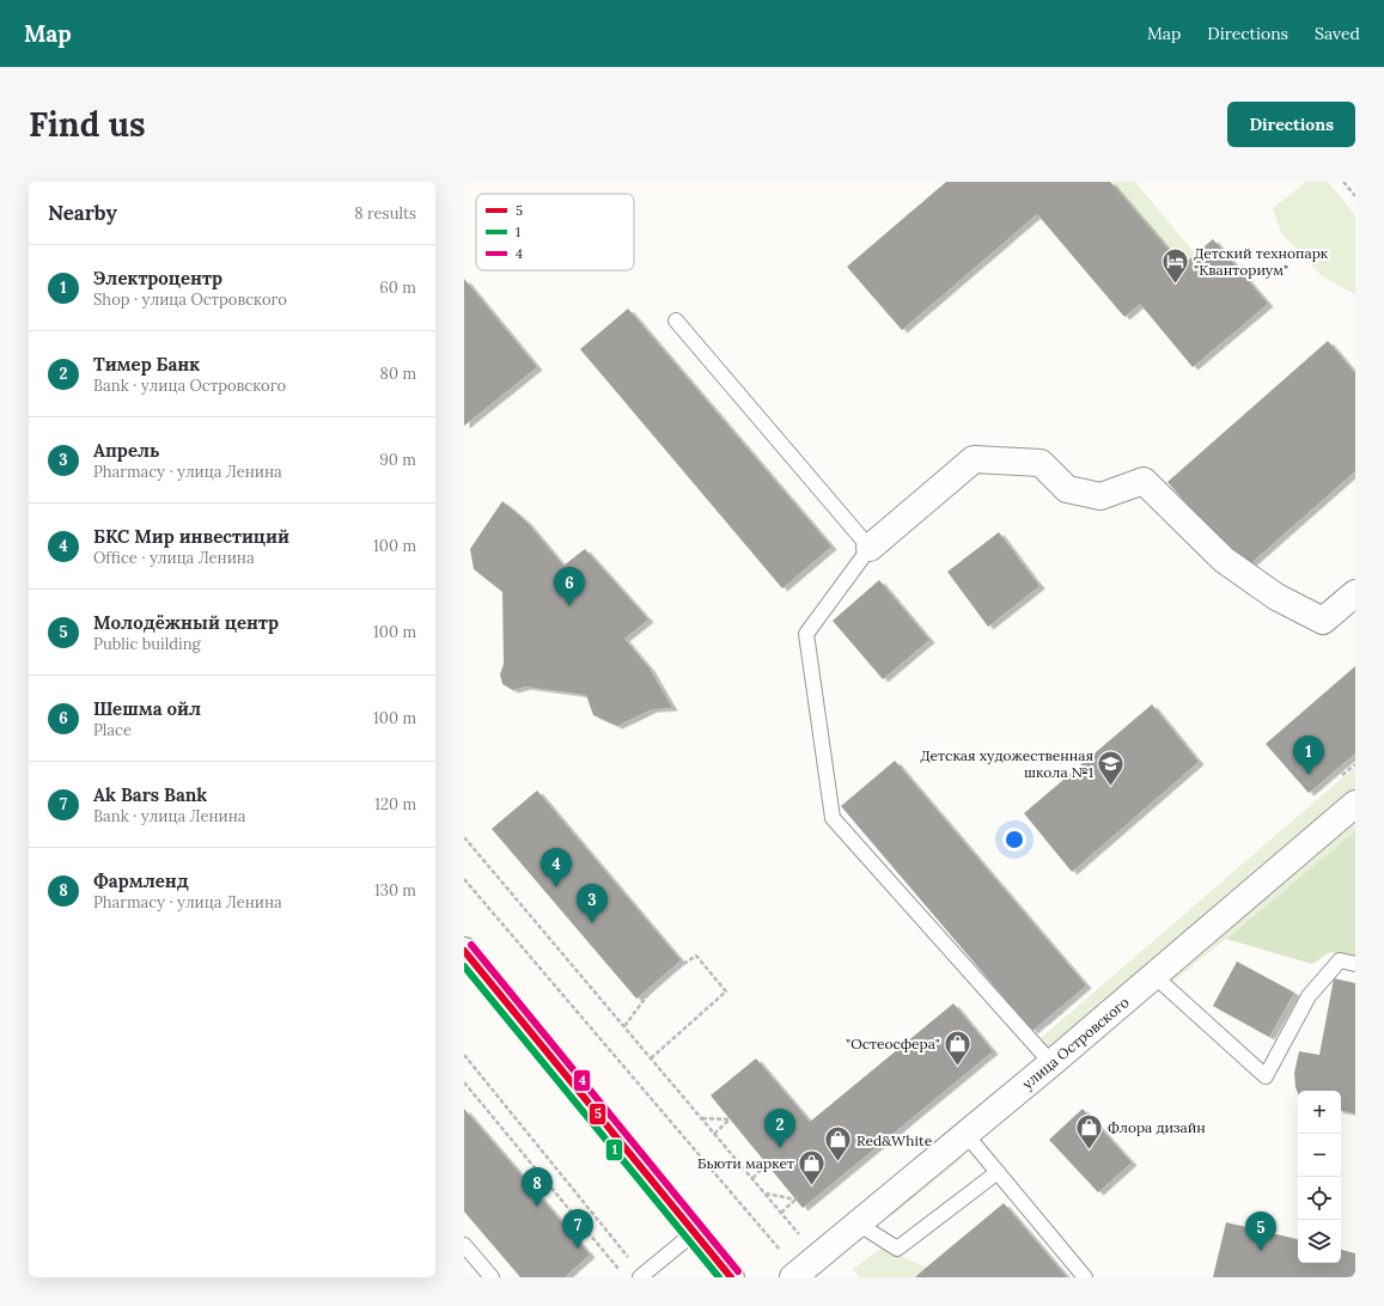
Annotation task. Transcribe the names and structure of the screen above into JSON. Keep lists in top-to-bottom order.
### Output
{
  "streets": {
    "street": ["улица Островского"]
  },
  "places": {
    "hotel": ["Детский технопарк \"Кванториум\""],
    "school or university": ["Детская художественная школа №1"],
    "shop": [
      "\"Остеосфера\"",
      "Флора дизайн",
      "Red&White",
      "Бьюти маркет"
    ]
  },
  "lines": ["transit line 4", "transit line 5", "transit line 1"],
  "legend": ["5", "1", "4"],
  "page": {
    "header": "Map",
    "nav": ["Map", "Directions", "Saved"],
    "buttons": "Directions",
    "title": "Find us",
    "heading": ["Nearby", "8 results"],
    "list": [
      {
        "mark": "1",
        "name": "Электроцентр",
        "note": "Shop · улица Островского",
        "value": "60 m"
      },
      {
        "mark": "2",
        "name": "Тимер Банк",
        "note": "Bank · улица Островского",
        "value": "80 m"
      },
      {
        "mark": "3",
        "name": "Апрель",
        "note": "Pharmacy · улица Ленина",
        "value": "90 m"
      },
      {
        "mark": "4",
        "name": "БКС Мир инвестиций",
        "note": "Office · улица Ленина",
        "value": "100 m"
      },
      {
        "mark": "5",
        "name": "Молодёжный центр",
        "note": "Public building",
        "value": "100 m"
      },
      {
        "mark": "6",
        "name": "Шешма ойл",
        "note": "Place",
        "value": "100 m"
      },
      {
        "mark": "7",
        "name": "Ak Bars Bank",
        "note": "Bank · улица Ленина",
        "value": "120 m"
      },
      {
        "mark": "8",
        "name": "Фармленд",
        "note": "Pharmacy · улица Ленина",
        "value": "130 m"
      }
    ],
    "pins": [
      "6",
      "1",
      "4",
      "3",
      "2",
      "8",
      "7",
      "5"
    ],
    "map_buttons": ["+", "−"]
  }
}
